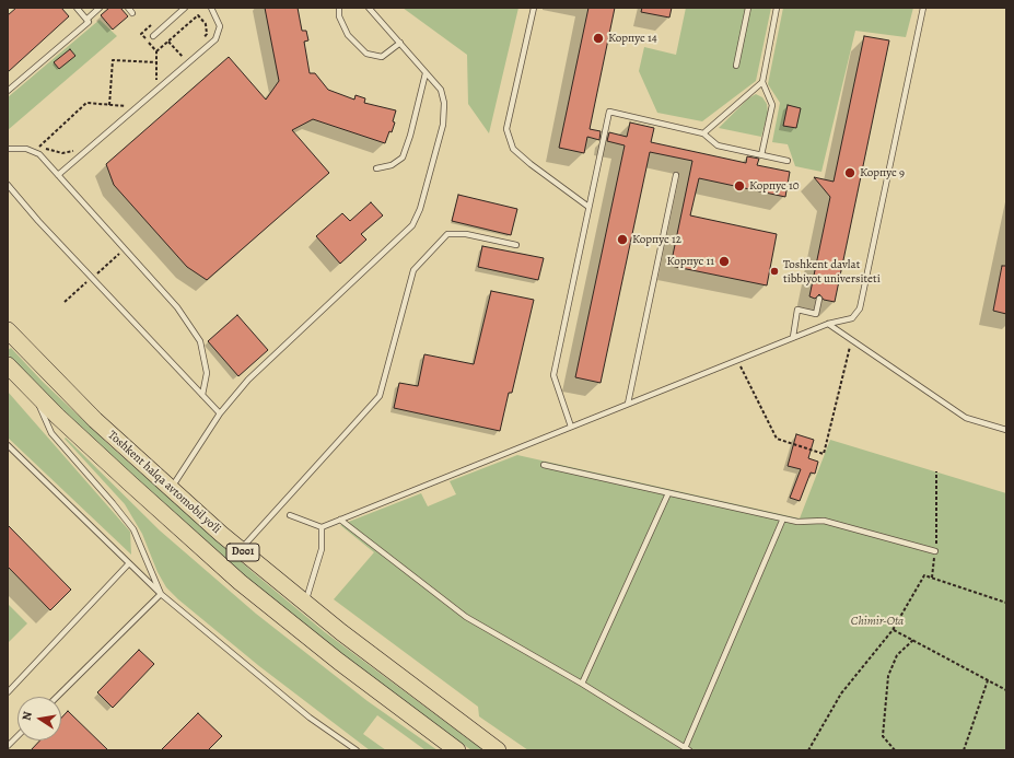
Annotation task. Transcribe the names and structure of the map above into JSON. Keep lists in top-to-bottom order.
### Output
{
  "streets": {
    "highway": ["Toshkent halqa avtomobil yo'li", "D001"]
  },
  "parks": ["Chimir-Ota"],
  "places": [
    "Корпус 14",
    "Корпус 9",
    "Корпус 10",
    "Корпус 12",
    "Корпус 11",
    "Toshkent davlat tibbiyot universiteti"
  ],
  "north": "left"
}
